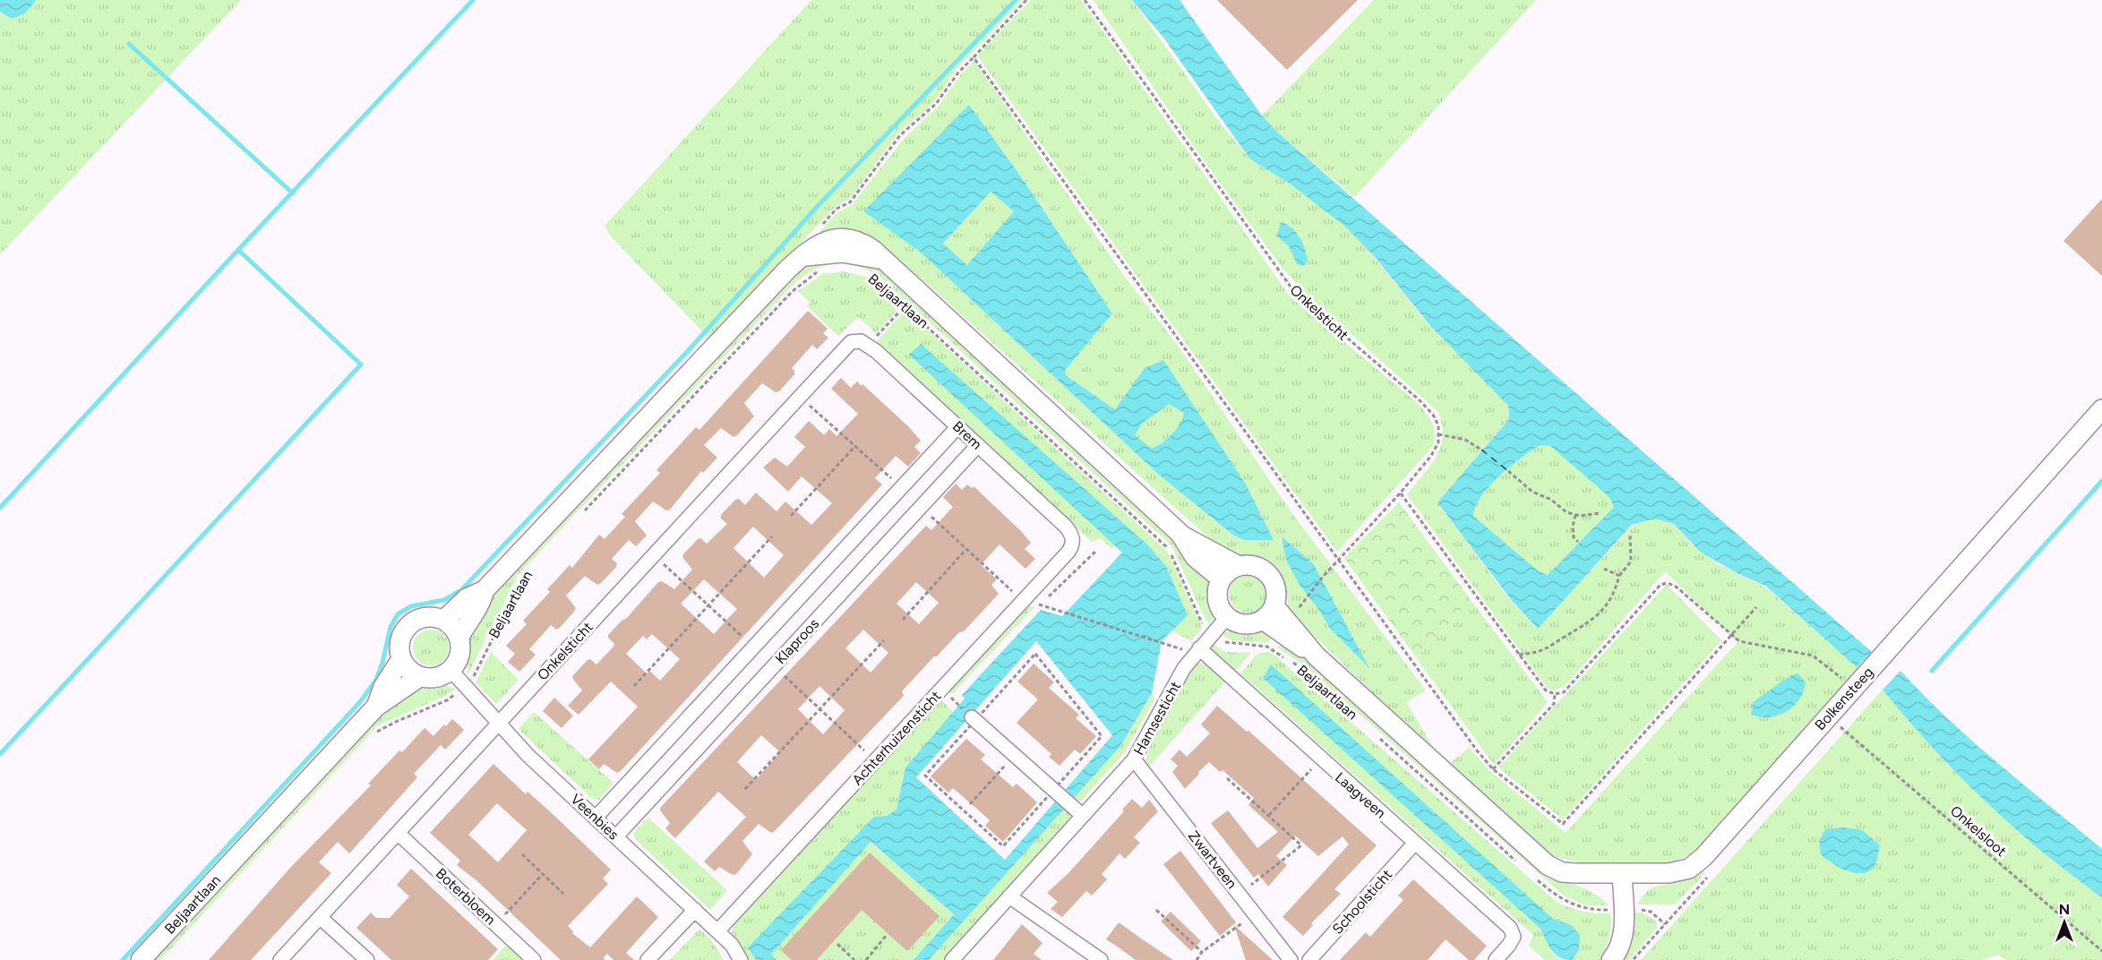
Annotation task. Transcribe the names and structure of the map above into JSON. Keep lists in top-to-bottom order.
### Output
{
  "streets": {
    "street": [
      "Beljaartlaan",
      "Onkelsticht",
      "Brem",
      "Klaproos",
      "Bolkensteeg",
      "Hamsesticht",
      "Achterhuizensticht",
      "Laagveen",
      "Veenbies",
      "Zwartveen",
      "Boterbloem",
      "Schoolsticht"
    ],
    "path": ["Onkelsloot"]
  },
  "crossings": [
    ["Beljaartlaan", "Bolkensteeg"],
    ["Beljaartlaan", "Hamsesticht"],
    ["Beljaartlaan", "Veenbies"],
    ["Onkelsticht", "Brem"],
    ["Onkelsticht", "Veenbies"],
    ["Onkelsticht", "Boterbloem"],
    ["Brem", "Klaproos"],
    ["Brem", "Achterhuizensticht"],
    ["Klaproos", "Veenbies"],
    ["Hamsesticht", "Laagveen"],
    ["Hamsesticht", "Zwartveen"],
    ["Achterhuizensticht", "Veenbies"],
    ["Laagveen", "Schoolsticht"]
  ],
  "north": "top"
}
